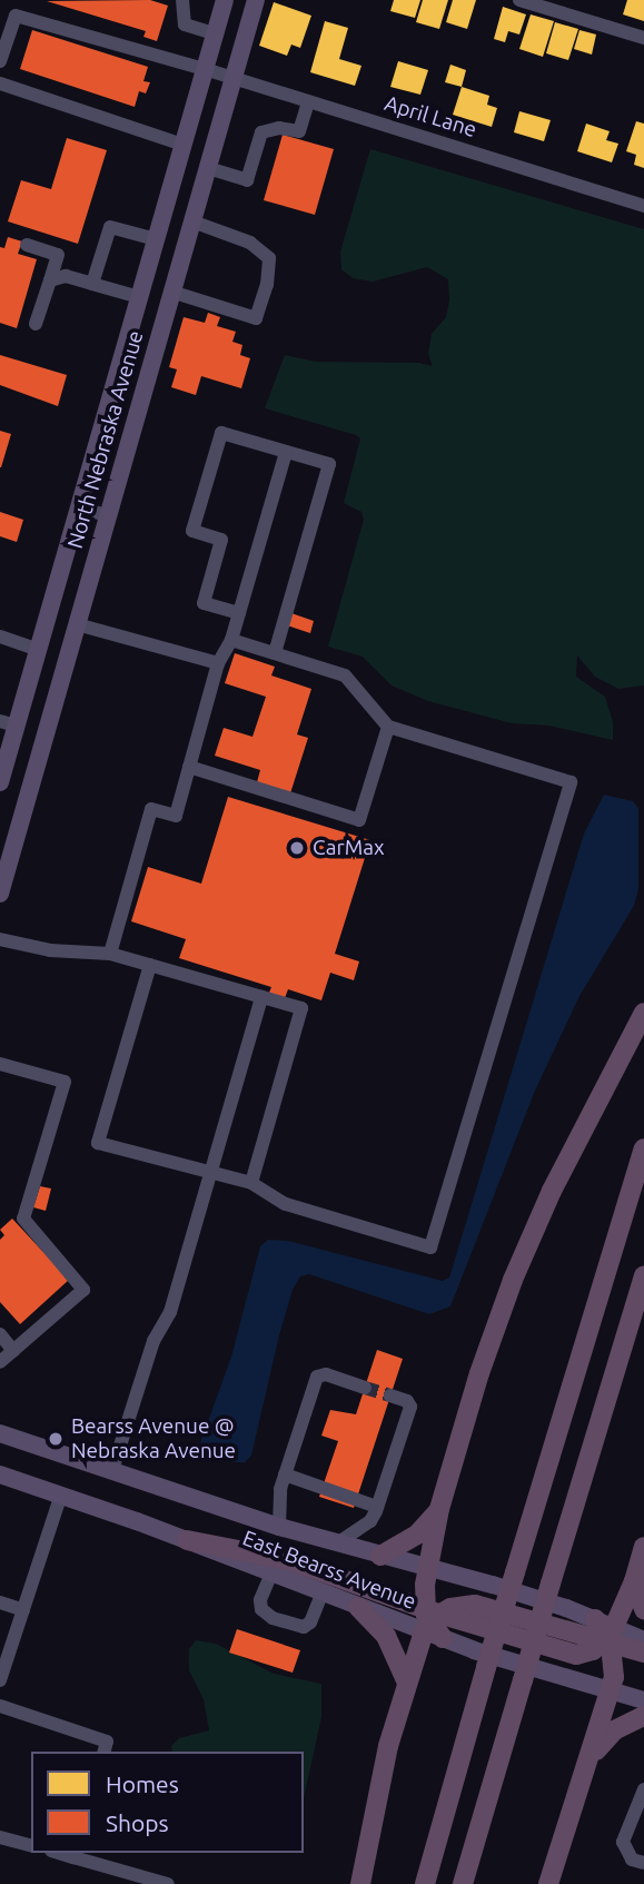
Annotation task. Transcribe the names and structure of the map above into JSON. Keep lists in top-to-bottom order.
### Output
{
  "streets": {
    "main road": ["North Nebraska Avenue", "East Bearss Avenue"],
    "street": ["April Lane"]
  },
  "crossings": [
    ["April Lane", "North Nebraska Avenue"]
  ],
  "places": ["CarMax", "Bearss Avenue @ Nebraska Avenue"],
  "legend": ["Homes", "Shops"]
}
